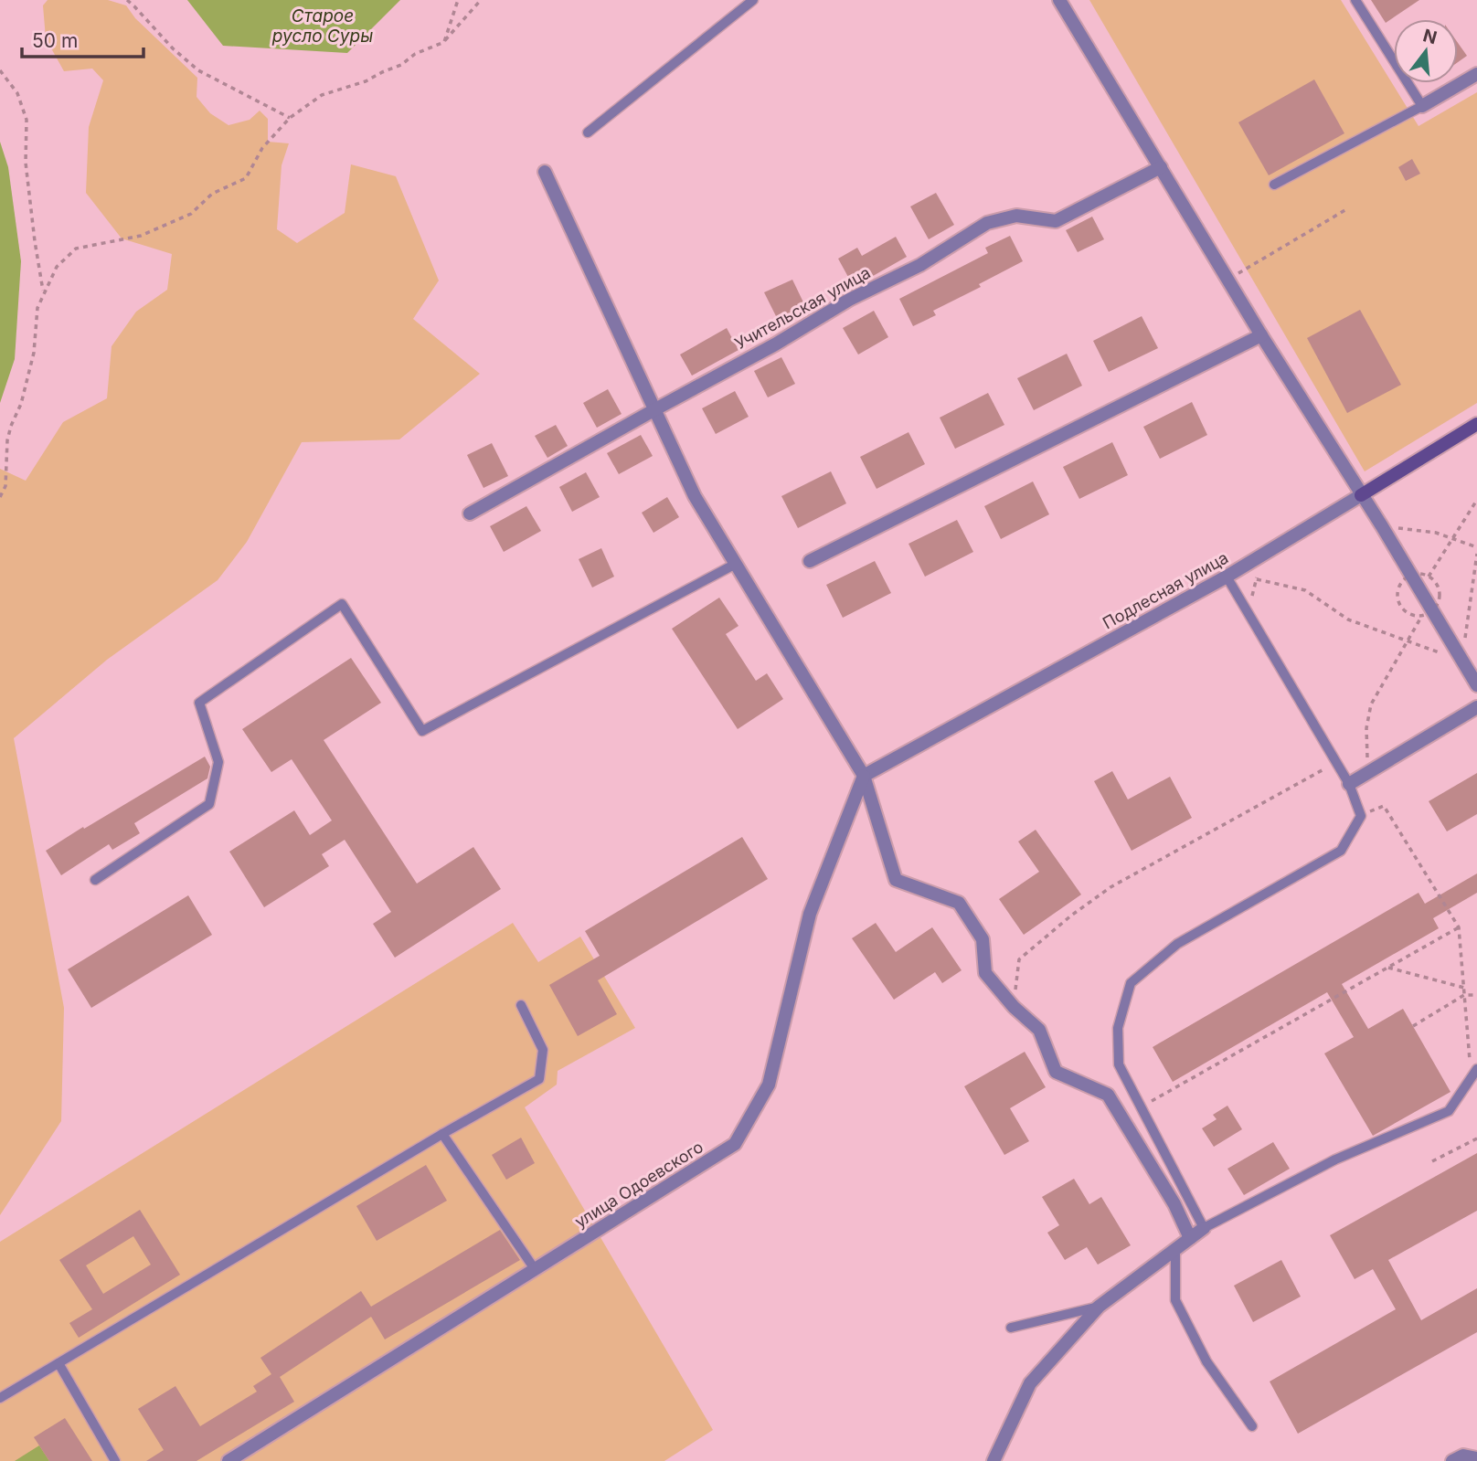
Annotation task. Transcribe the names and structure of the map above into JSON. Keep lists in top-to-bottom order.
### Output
{
  "streets": {
    "street": ["Учительская улица", "Подлесная улица", "улица Одоевского"]
  },
  "crossings": [
    ["Подлесная улица", "улица Одоевского"]
  ],
  "water": ["Старое русло Суры"],
  "scale_bar": "50 m",
  "north": "top"
}
